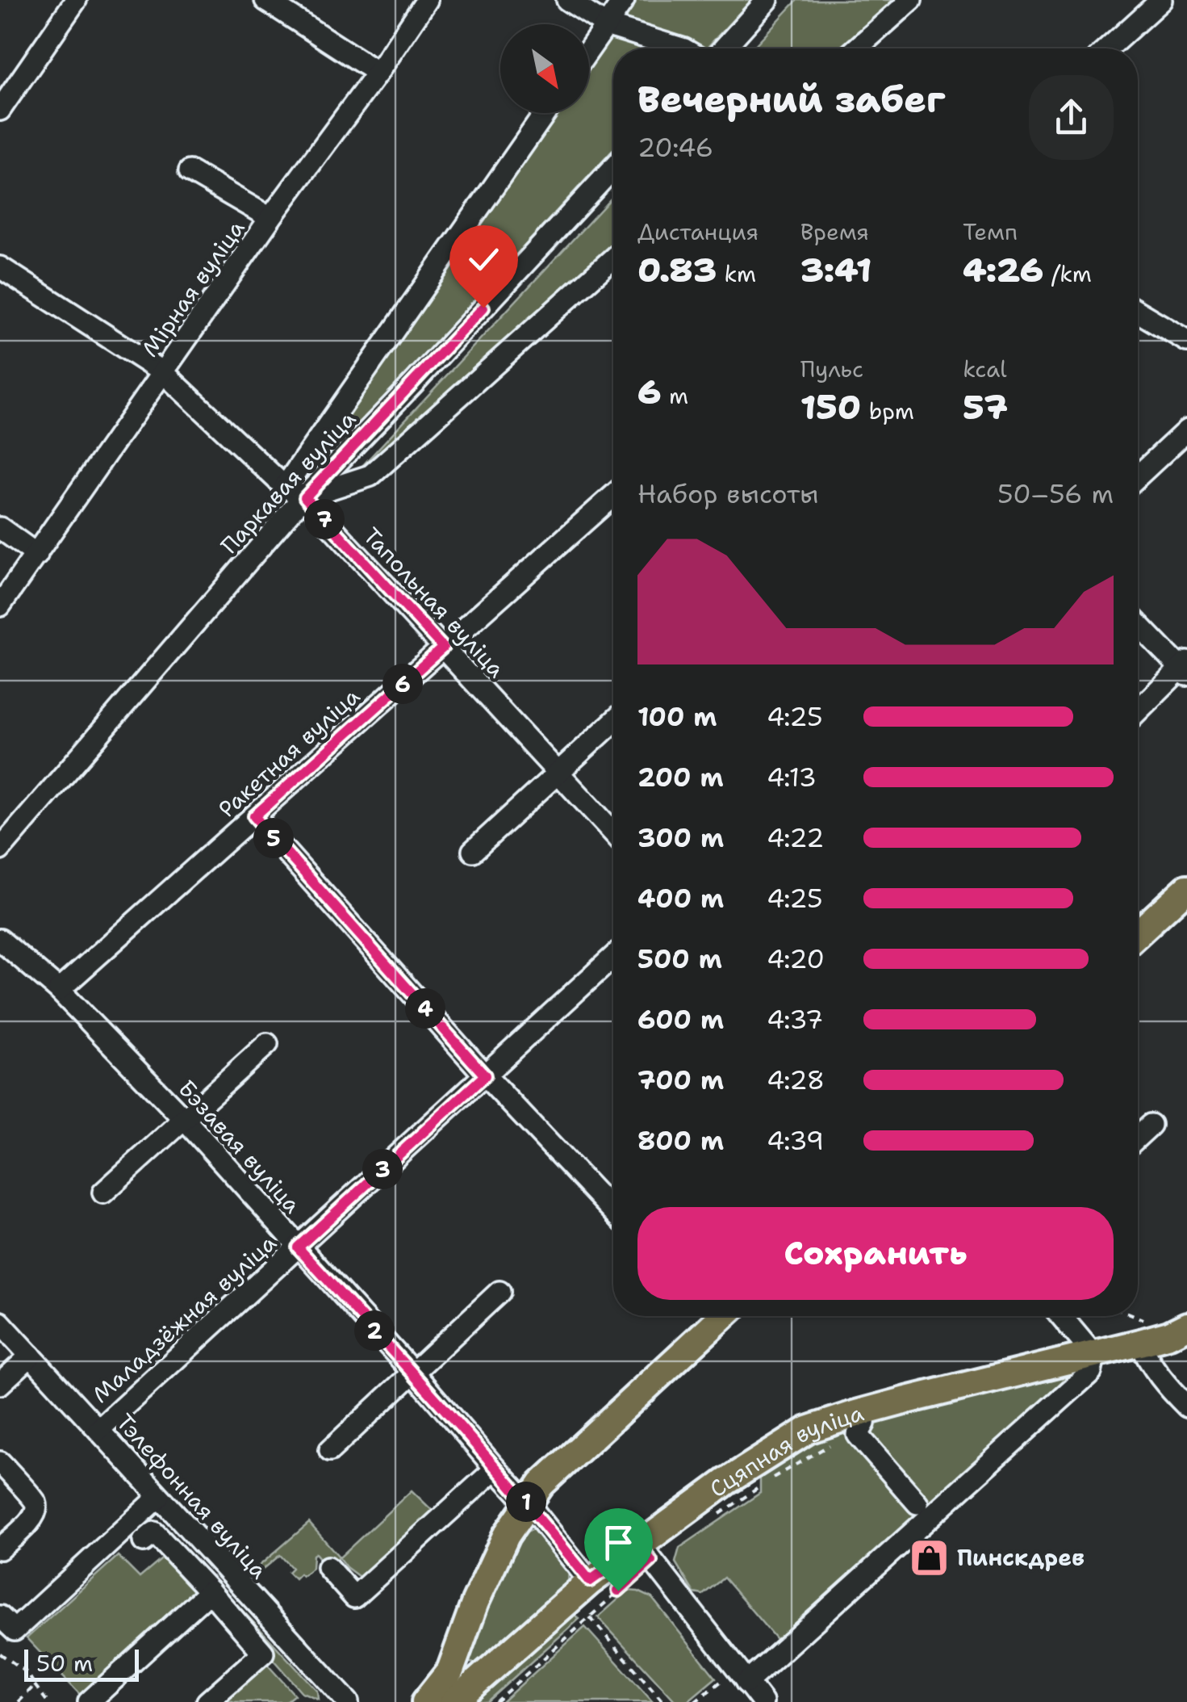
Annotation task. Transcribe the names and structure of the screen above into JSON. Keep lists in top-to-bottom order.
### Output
{
  "streets": {
    "main road": ["Сцяпная вуліца"],
    "street": [
      "Мірная вуліца",
      "Паркавая вуліца",
      "Тапольная вуліца",
      "Ракетная вуліца",
      "Бэзавая вуліца",
      "Маладзёжная вуліца",
      "Тэлефонная вуліца"
    ]
  },
  "crossings": [
    ["Мірная вуліца", "Тапольная вуліца"],
    ["Паркавая вуліца", "Тапольная вуліца"],
    ["Тапольная вуліца", "Ракетная вуліца"],
    ["Ракетная вуліца", "Бэзавая вуліца"],
    ["Бэзавая вуліца", "Маладзёжная вуліца"],
    ["Бэзавая вуліца", "Сцяпная вуліца"],
    ["Маладзёжная вуліца", "Тэлефонная вуліца"]
  ],
  "places": {
    "shop": ["Пинскдрев"]
  },
  "scale_bar": "50 m",
  "north": "bottom right",
  "page": {
    "heading": ["Вечерний забег", "20:46"],
    "stats": [
      ["Дистанция", "0.83 km"],
      ["Время", "3:41"],
      ["Темп", "4:26 /km"],
      ["6 m"],
      ["Пульс", "150 bpm"],
      ["kcal", "57"]
    ],
    "chart": ["Набор высоты", "50–56 m"],
    "pins": [
      "7",
      "6",
      "5",
      "4",
      "3",
      "2",
      "1"
    ],
    "list": [
      {
        "name": "100 m",
        "note": "4:25"
      },
      {
        "name": "200 m",
        "note": "4:13"
      },
      {
        "name": "300 m",
        "note": "4:22"
      },
      {
        "name": "400 m",
        "note": "4:25"
      },
      {
        "name": "500 m",
        "note": "4:20"
      },
      {
        "name": "600 m",
        "note": "4:37"
      },
      {
        "name": "700 m",
        "note": "4:28"
      },
      {
        "name": "800 m",
        "note": "4:39"
      }
    ],
    "buttons": "Сохранить",
    "scale": "50 m"
  }
}
